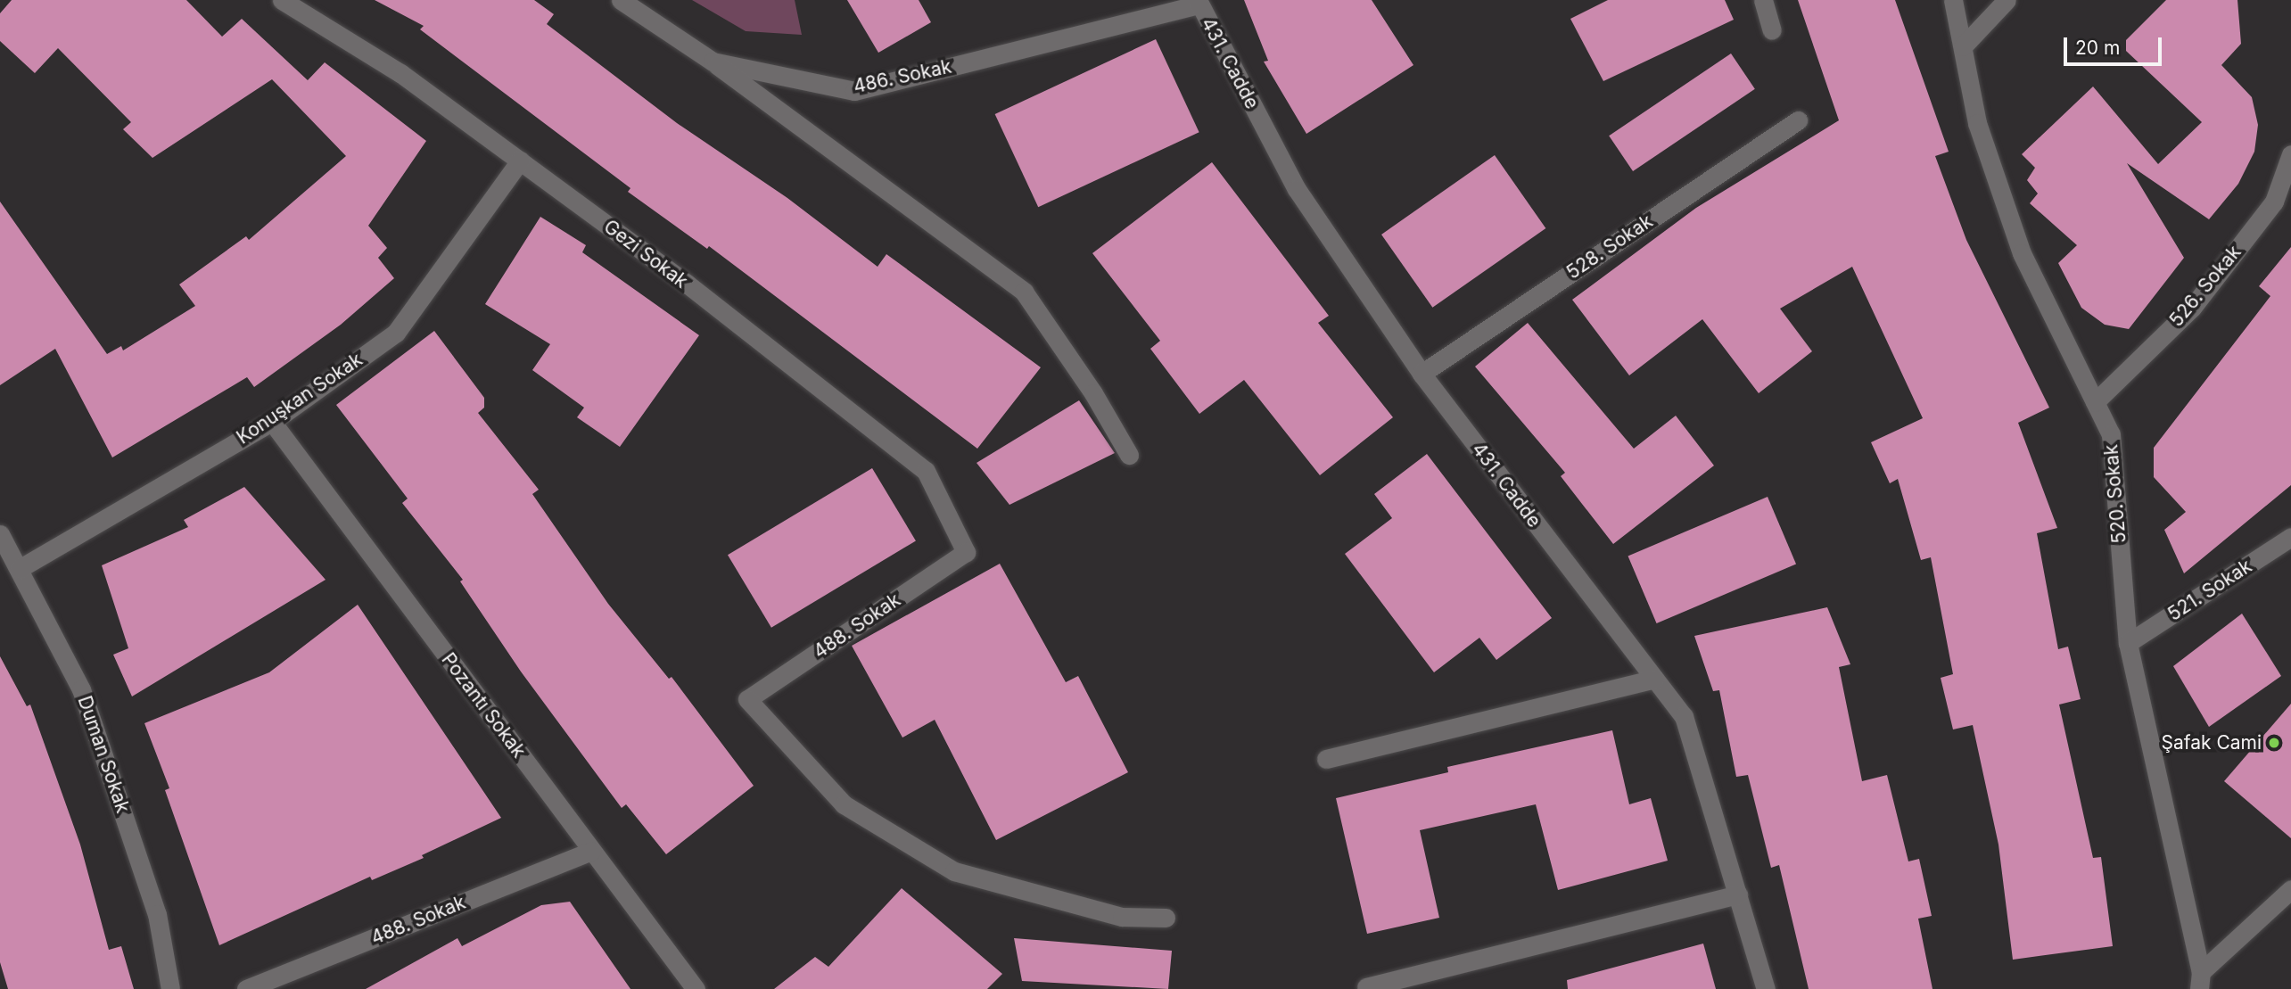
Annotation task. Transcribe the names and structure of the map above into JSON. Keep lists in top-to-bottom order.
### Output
{
  "streets": {
    "street": [
      "431. Cadde",
      "486. Sokak",
      "528. Sokak",
      "Gezi Sokak",
      "526. Sokak",
      "Konuşkan Sokak",
      "520. Sokak",
      "521. Sokak",
      "488. Sokak",
      "Pozantı Sokak",
      "Duman Sokak"
    ]
  },
  "crossings": [
    ["431. Cadde", "486. Sokak"],
    ["431. Cadde", "528. Sokak"],
    ["Gezi Sokak", "Konuşkan Sokak"],
    ["Gezi Sokak", "488. Sokak"],
    ["526. Sokak", "520. Sokak"],
    ["Konuşkan Sokak", "Pozantı Sokak"],
    ["Konuşkan Sokak", "Duman Sokak"],
    ["520. Sokak", "521. Sokak"],
    ["488. Sokak", "Pozantı Sokak"]
  ],
  "places": ["Şafak Cami"],
  "scale_bar": "20 m"
}
